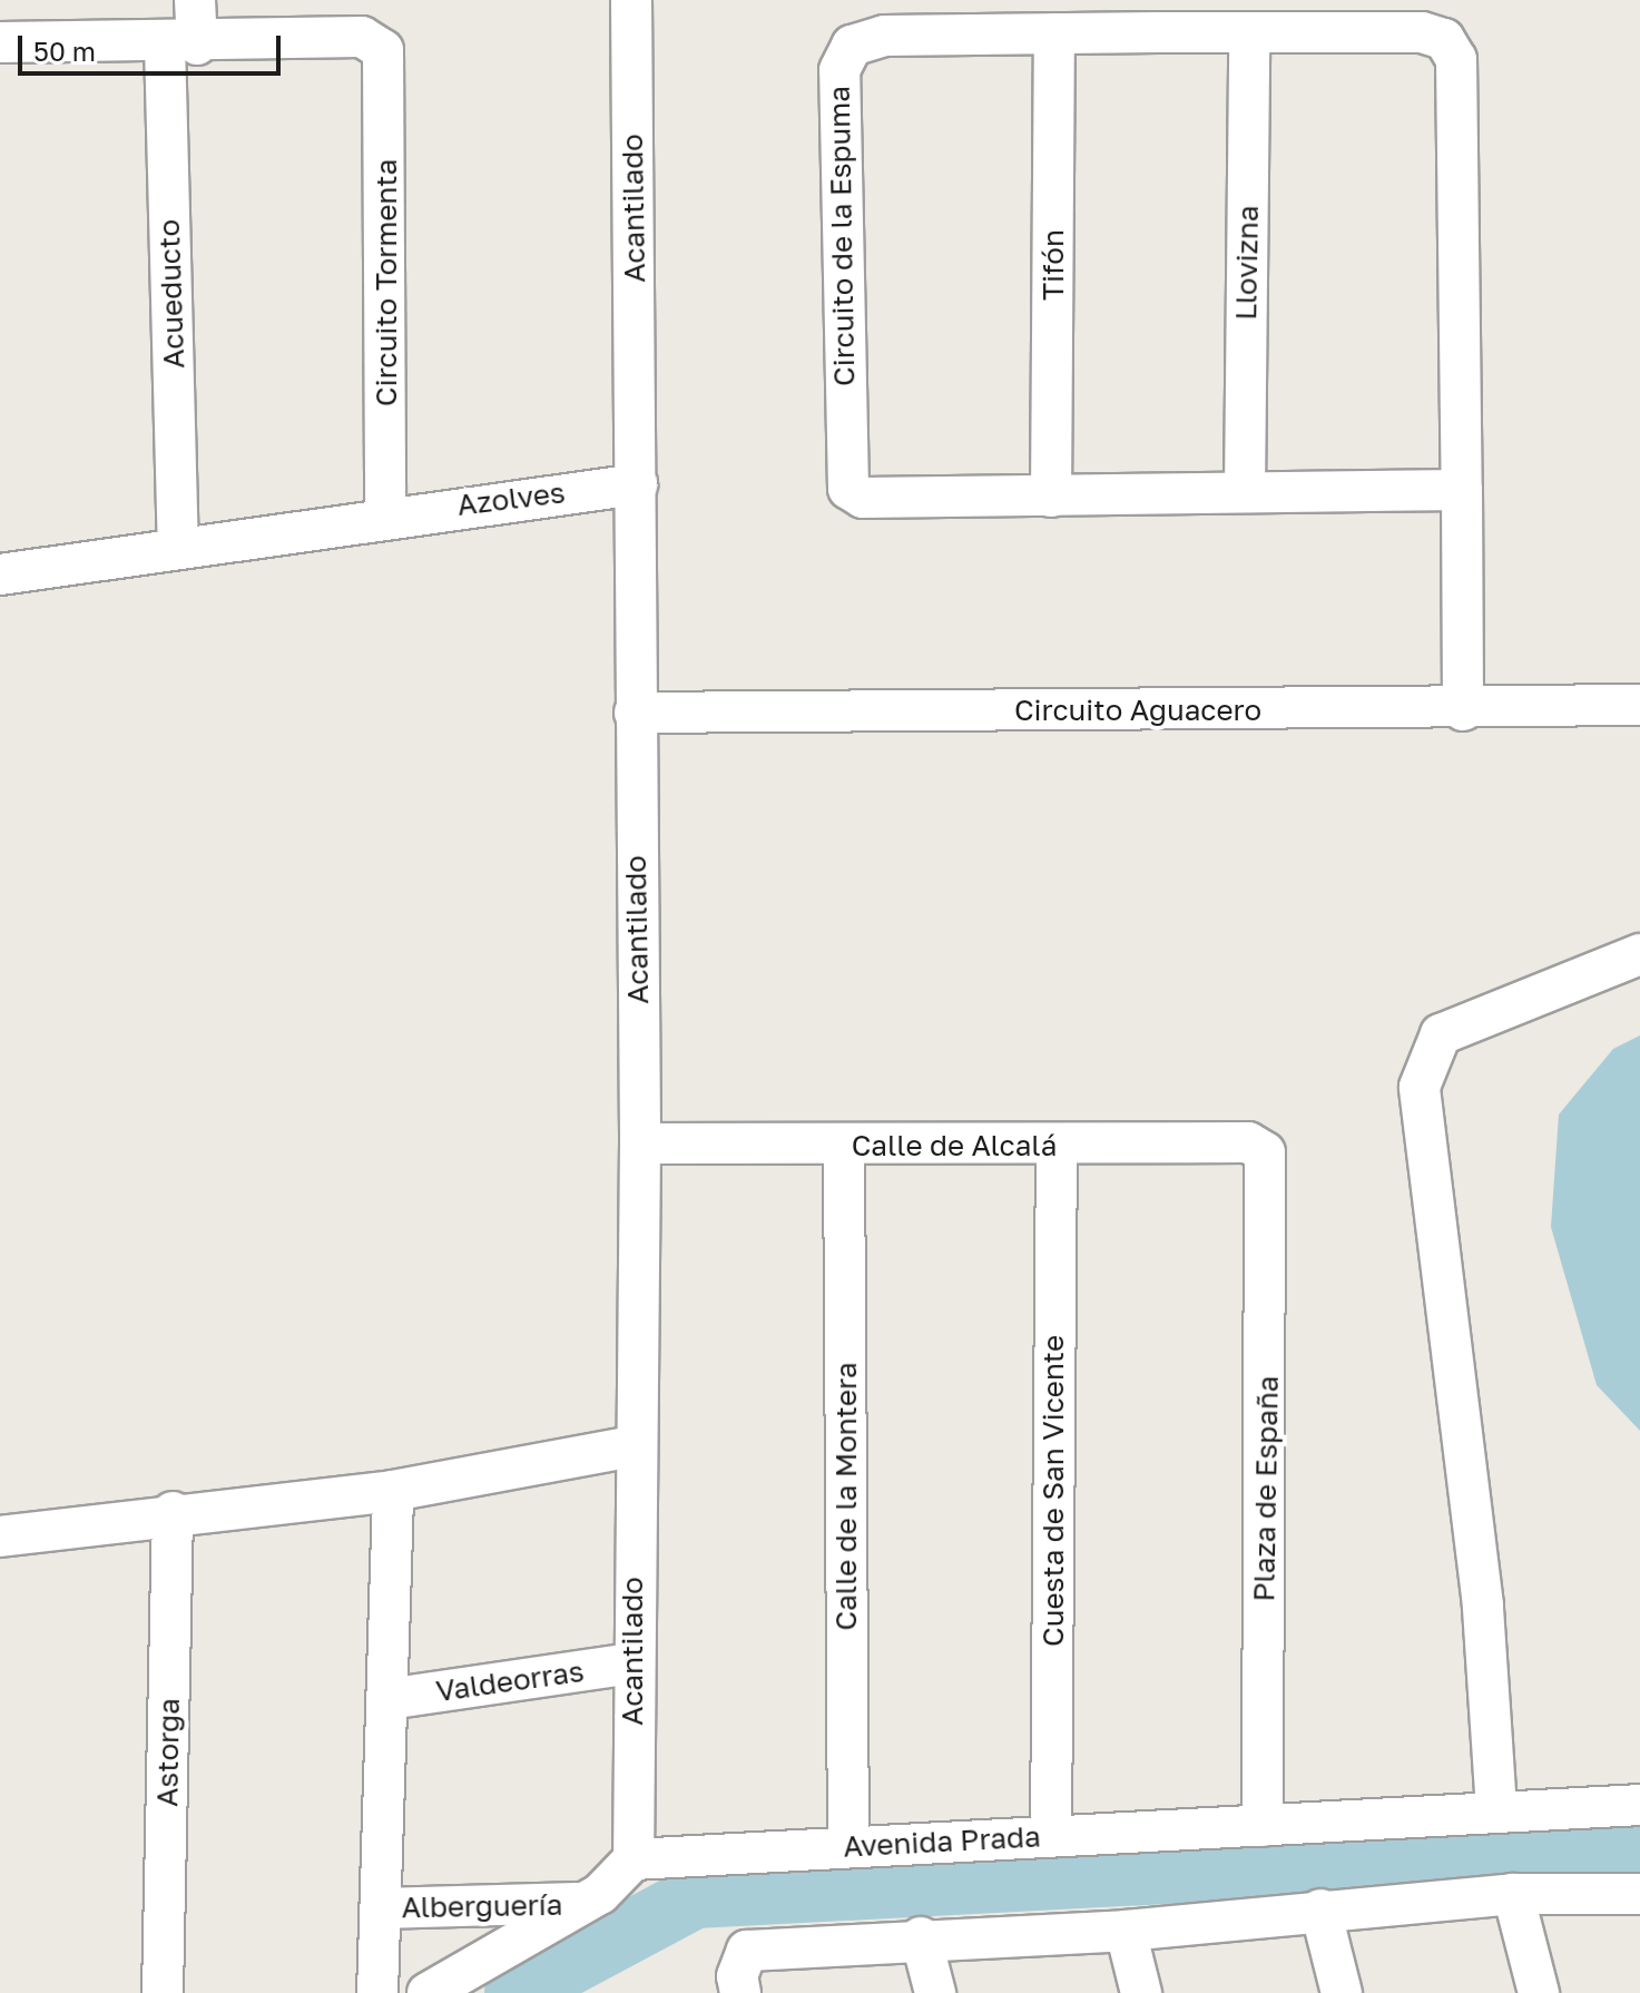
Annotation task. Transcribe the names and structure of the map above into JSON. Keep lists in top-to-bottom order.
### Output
{
  "streets": {
    "street": [
      "Acantilado",
      "Circuito de la Espuma",
      "Llovizna",
      "Tifón",
      "Circuito Tormenta",
      "Acueducto",
      "Azolves",
      "Circuito Aguacero",
      "Calle de Alcalá",
      "Plaza de España",
      "Cuesta de San Vicente",
      "Calle de la Montera",
      "Valdeorras",
      "Astorga",
      "Avenida Prada",
      "Alberguería"
    ]
  },
  "crossings": [
    ["Acantilado", "Azolves"],
    ["Acantilado", "Circuito Aguacero"],
    ["Acantilado", "Calle de Alcalá"],
    ["Acantilado", "Valdeorras"],
    ["Acantilado", "Avenida Prada"],
    ["Circuito de la Espuma", "Llovizna"],
    ["Circuito de la Espuma", "Tifón"],
    ["Circuito Tormenta", "Acueducto"],
    ["Circuito Tormenta", "Azolves"],
    ["Calle de Alcalá", "Plaza de España"],
    ["Calle de Alcalá", "Cuesta de San Vicente"],
    ["Calle de Alcalá", "Calle de la Montera"],
    ["Plaza de España", "Avenida Prada"],
    ["Cuesta de San Vicente", "Avenida Prada"],
    ["Calle de la Montera", "Avenida Prada"]
  ],
  "scale_bar": "50 m"
}
